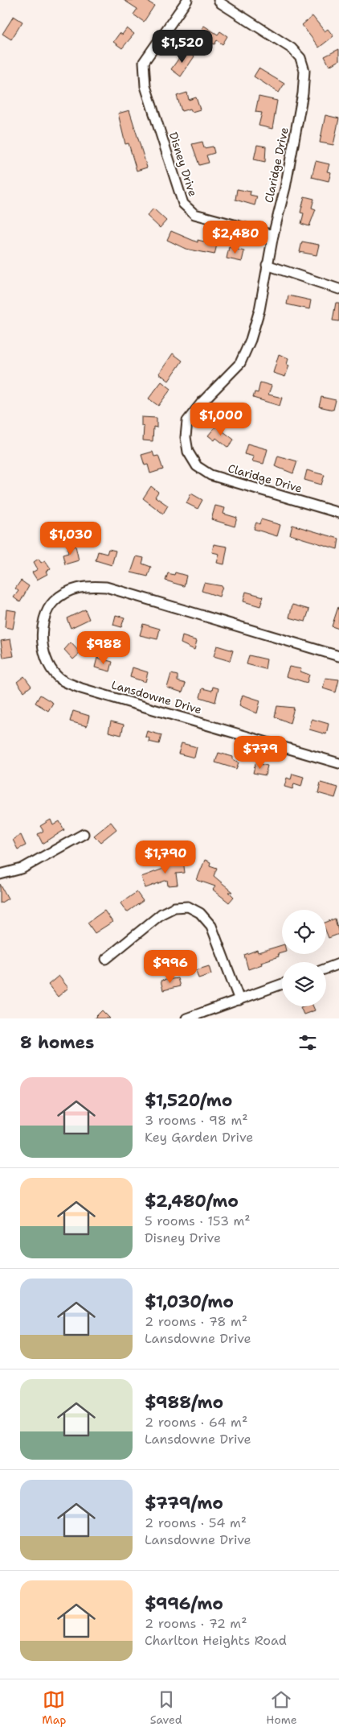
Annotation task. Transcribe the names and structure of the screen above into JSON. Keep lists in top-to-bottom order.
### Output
{
  "streets": {
    "street": ["Disney Drive", "Claridge Drive", "Lansdowne Drive"]
  },
  "crossings": [
    ["Disney Drive", "Claridge Drive"]
  ],
  "page": {
    "price": [
      "$1,520",
      "$2,480",
      "$1,000",
      "$1,030",
      "$988",
      "$779",
      "$1,790",
      "$996"
    ],
    "heading": "8 homes",
    "list": [
      {
        "name": "$1,520/mo",
        "note": "3 rooms · 98 m² · Key Garden Drive"
      },
      {
        "name": "$2,480/mo",
        "note": "5 rooms · 153 m² · Disney Drive"
      },
      {
        "name": "$1,030/mo",
        "note": "2 rooms · 78 m² · Lansdowne Drive"
      },
      {
        "name": "$988/mo",
        "note": "2 rooms · 64 m² · Lansdowne Drive"
      },
      {
        "name": "$779/mo",
        "note": "2 rooms · 54 m² · Lansdowne Drive"
      },
      {
        "name": "$996/mo",
        "note": "2 rooms · 72 m² · Charlton Heights Road"
      }
    ],
    "tabs": ["Map", "Saved", "Home"]
  }
}
